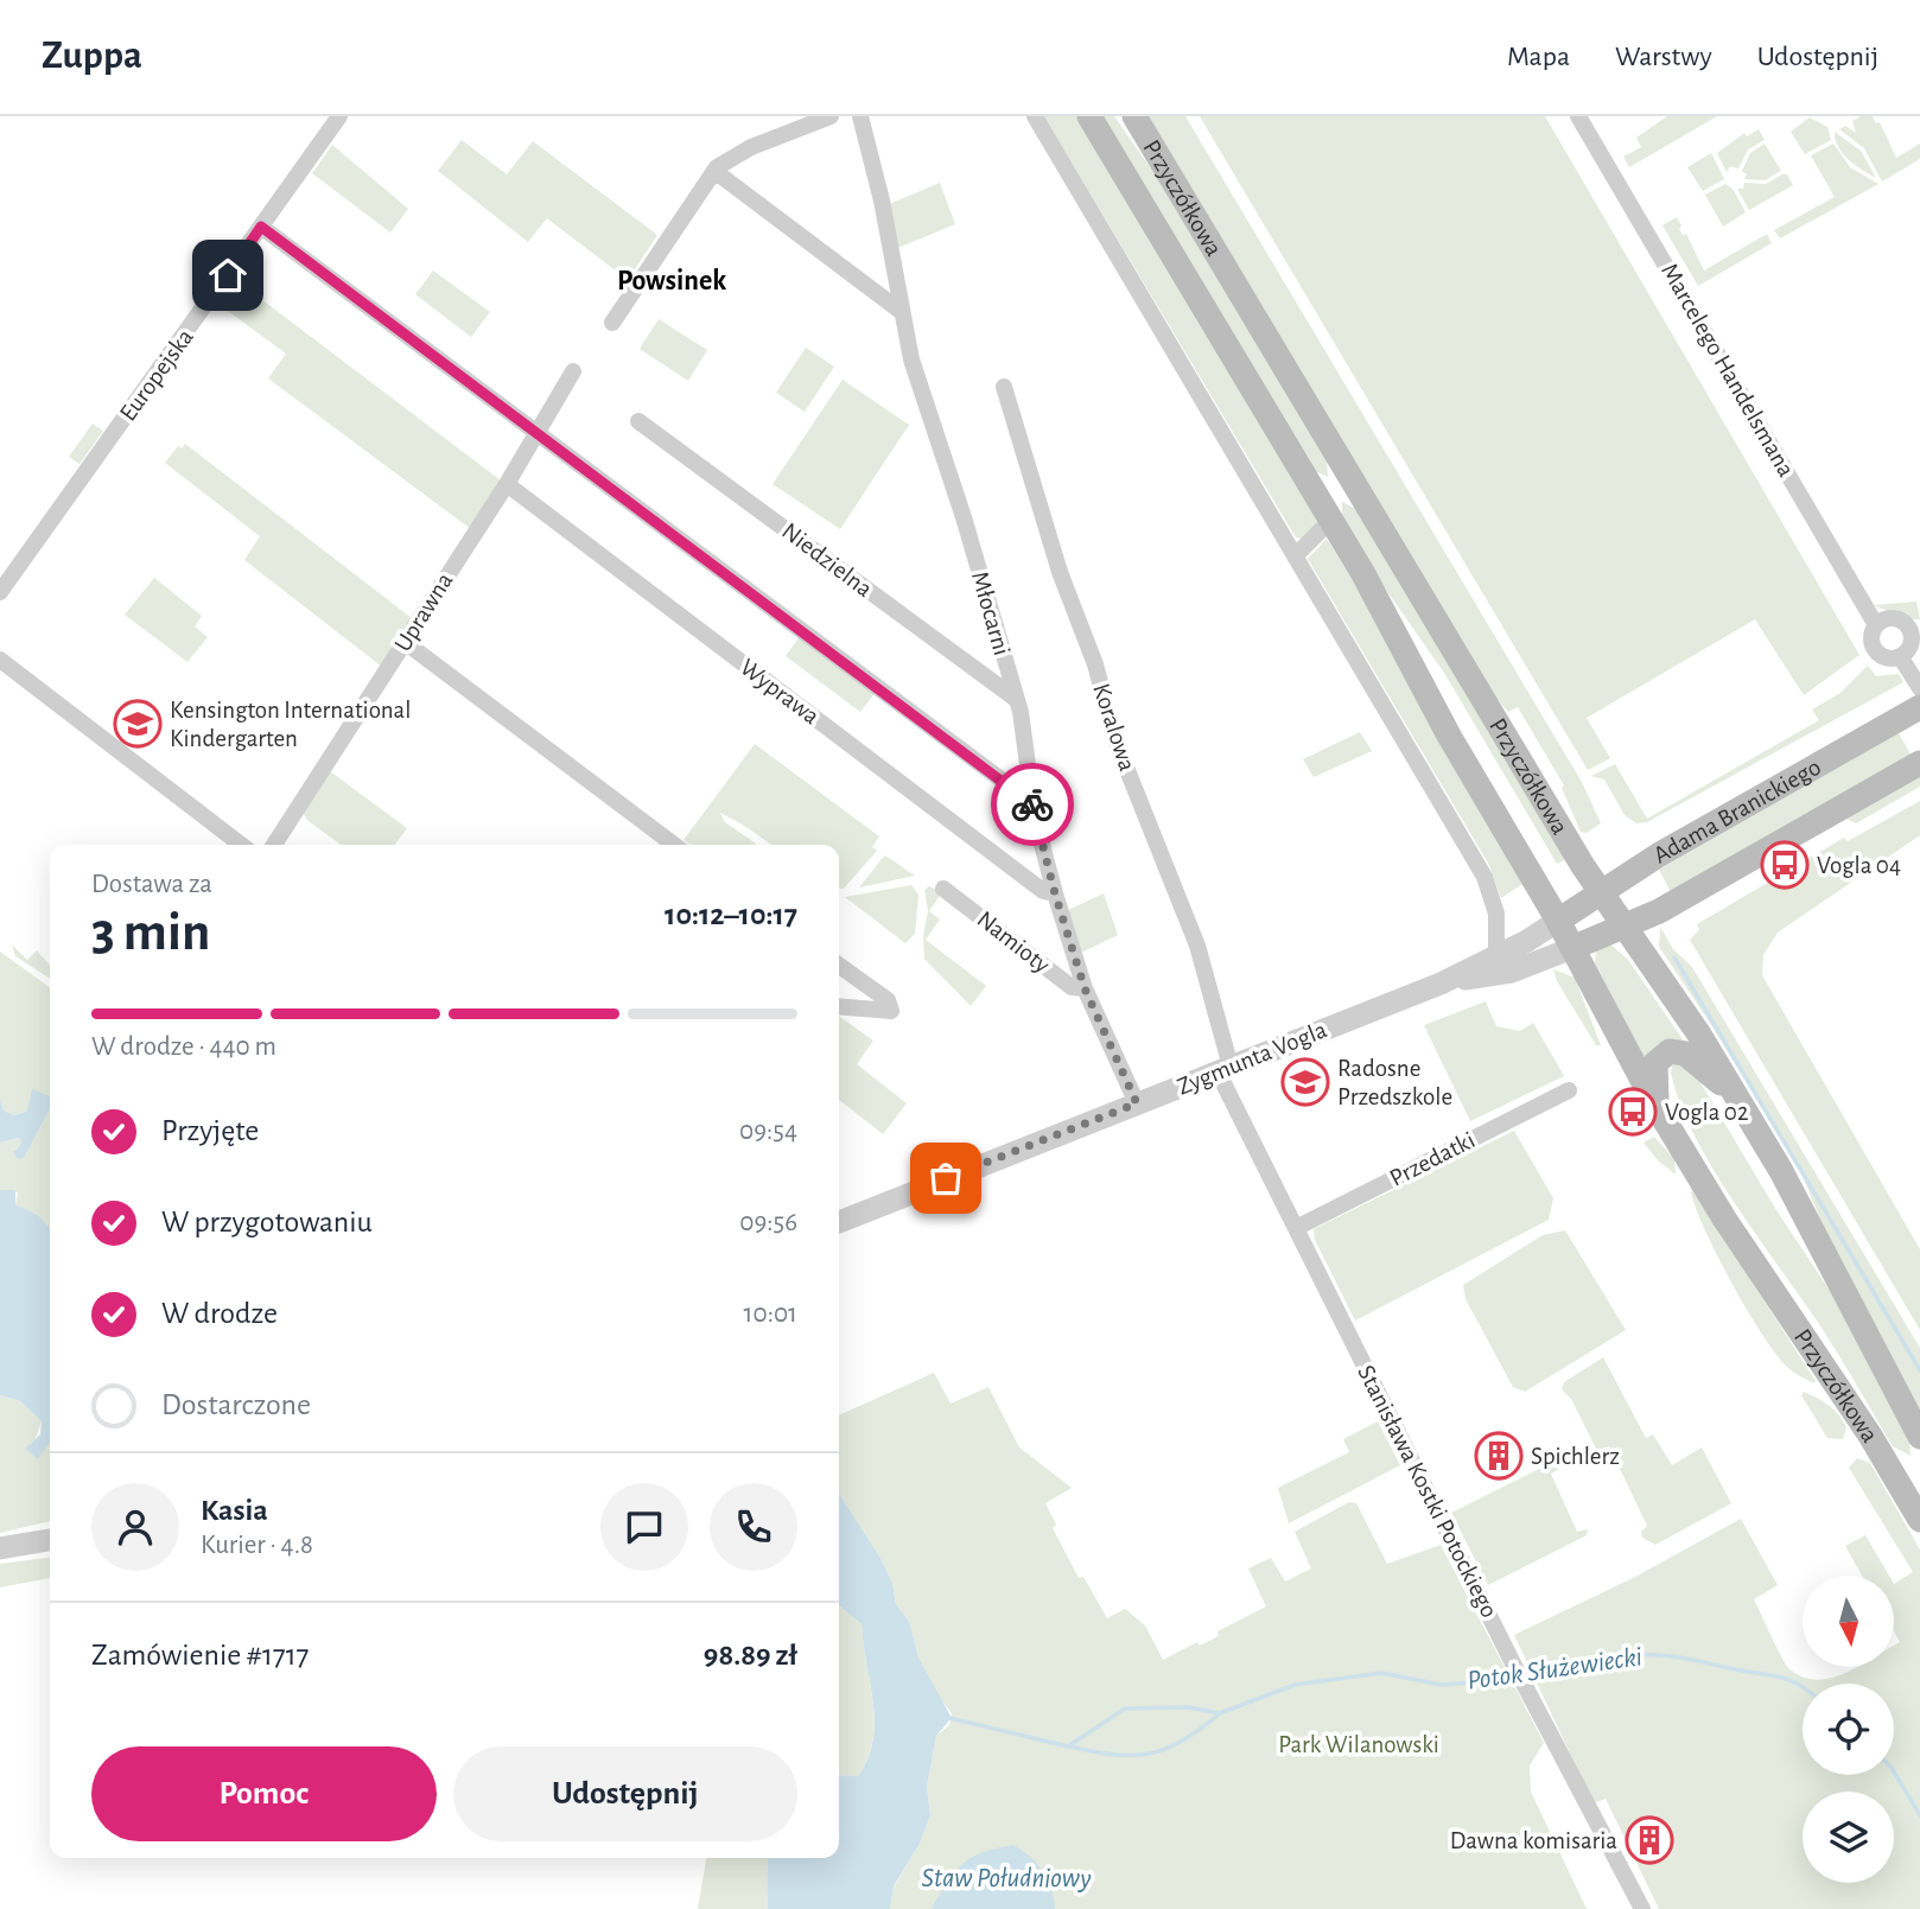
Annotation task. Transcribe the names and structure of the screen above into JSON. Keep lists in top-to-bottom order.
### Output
{
  "streets": {
    "main road": ["Przyczółkowa", "Adama Branickiego"],
    "street": [
      "Marcelego Handelsmana",
      "Europejska",
      "Niedzielna",
      "Uprawna",
      "Młocarni",
      "Wyprawa",
      "Koralowa",
      "Namioty",
      "Zygmunta Vogla",
      "Przedatki",
      "Stanisława Kostki Potockiego"
    ]
  },
  "crossings": [
    ["Przyczółkowa", "Adama Branickiego"],
    ["Przyczółkowa", "Zygmunta Vogla"],
    ["Niedzielna", "Młocarni"],
    ["Uprawna", "Wyprawa"],
    ["Młocarni", "Wyprawa"],
    ["Młocarni", "Namioty"],
    ["Młocarni", "Zygmunta Vogla"],
    ["Koralowa", "Zygmunta Vogla"],
    ["Koralowa", "Stanisława Kostki Potockiego"],
    ["Adama Branickiego", "Zygmunta Vogla"],
    ["Zygmunta Vogla", "Stanisława Kostki Potockiego"],
    ["Przedatki", "Stanisława Kostki Potockiego"]
  ],
  "districts": ["Powsinek"],
  "water": ["Potok Służewiecki", "Staw Południowy"],
  "parks": ["Park Wilanowski"],
  "places": {
    "school or university": ["Kensington International Kindergarten", "Radosne Przedszkole"],
    "bus stop": ["Vogla 04", "Vogla 02"],
    "building": ["Spichlerz", "Dawna komisaria"]
  },
  "north": "bottom",
  "page": {
    "header": "Zuppa",
    "nav": ["Mapa", "Warstwy", "Udostępnij"],
    "heading": ["3 min", "Dostawa za", "10:12–10:17"],
    "panel": [
      "Kasia",
      "Kurier · 4.8",
      "Zamówienie #1717",
      "98.89 zł"
    ],
    "bar": "W drodze · 440 m",
    "list": [
      ["Przyjęte", "09:54"],
      ["W przygotowaniu", "09:56"],
      ["W drodze", "10:01"],
      "Dostarczone"
    ],
    "buttons": ["Pomoc", "Udostępnij"]
  }
}
